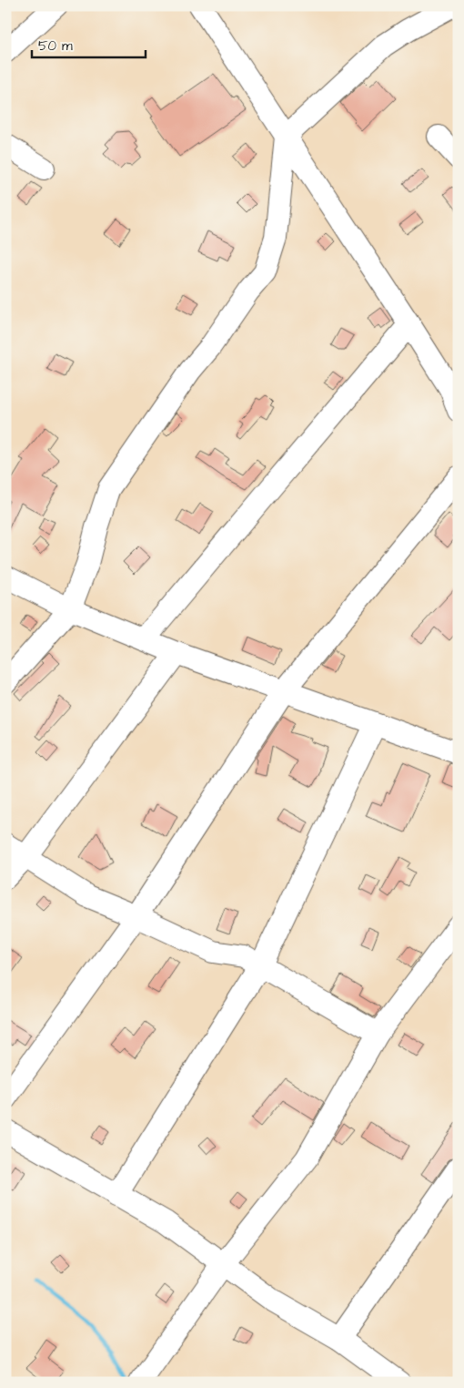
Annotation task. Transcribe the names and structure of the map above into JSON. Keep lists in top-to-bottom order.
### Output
{
  "scale_bar": "50 m"
}
